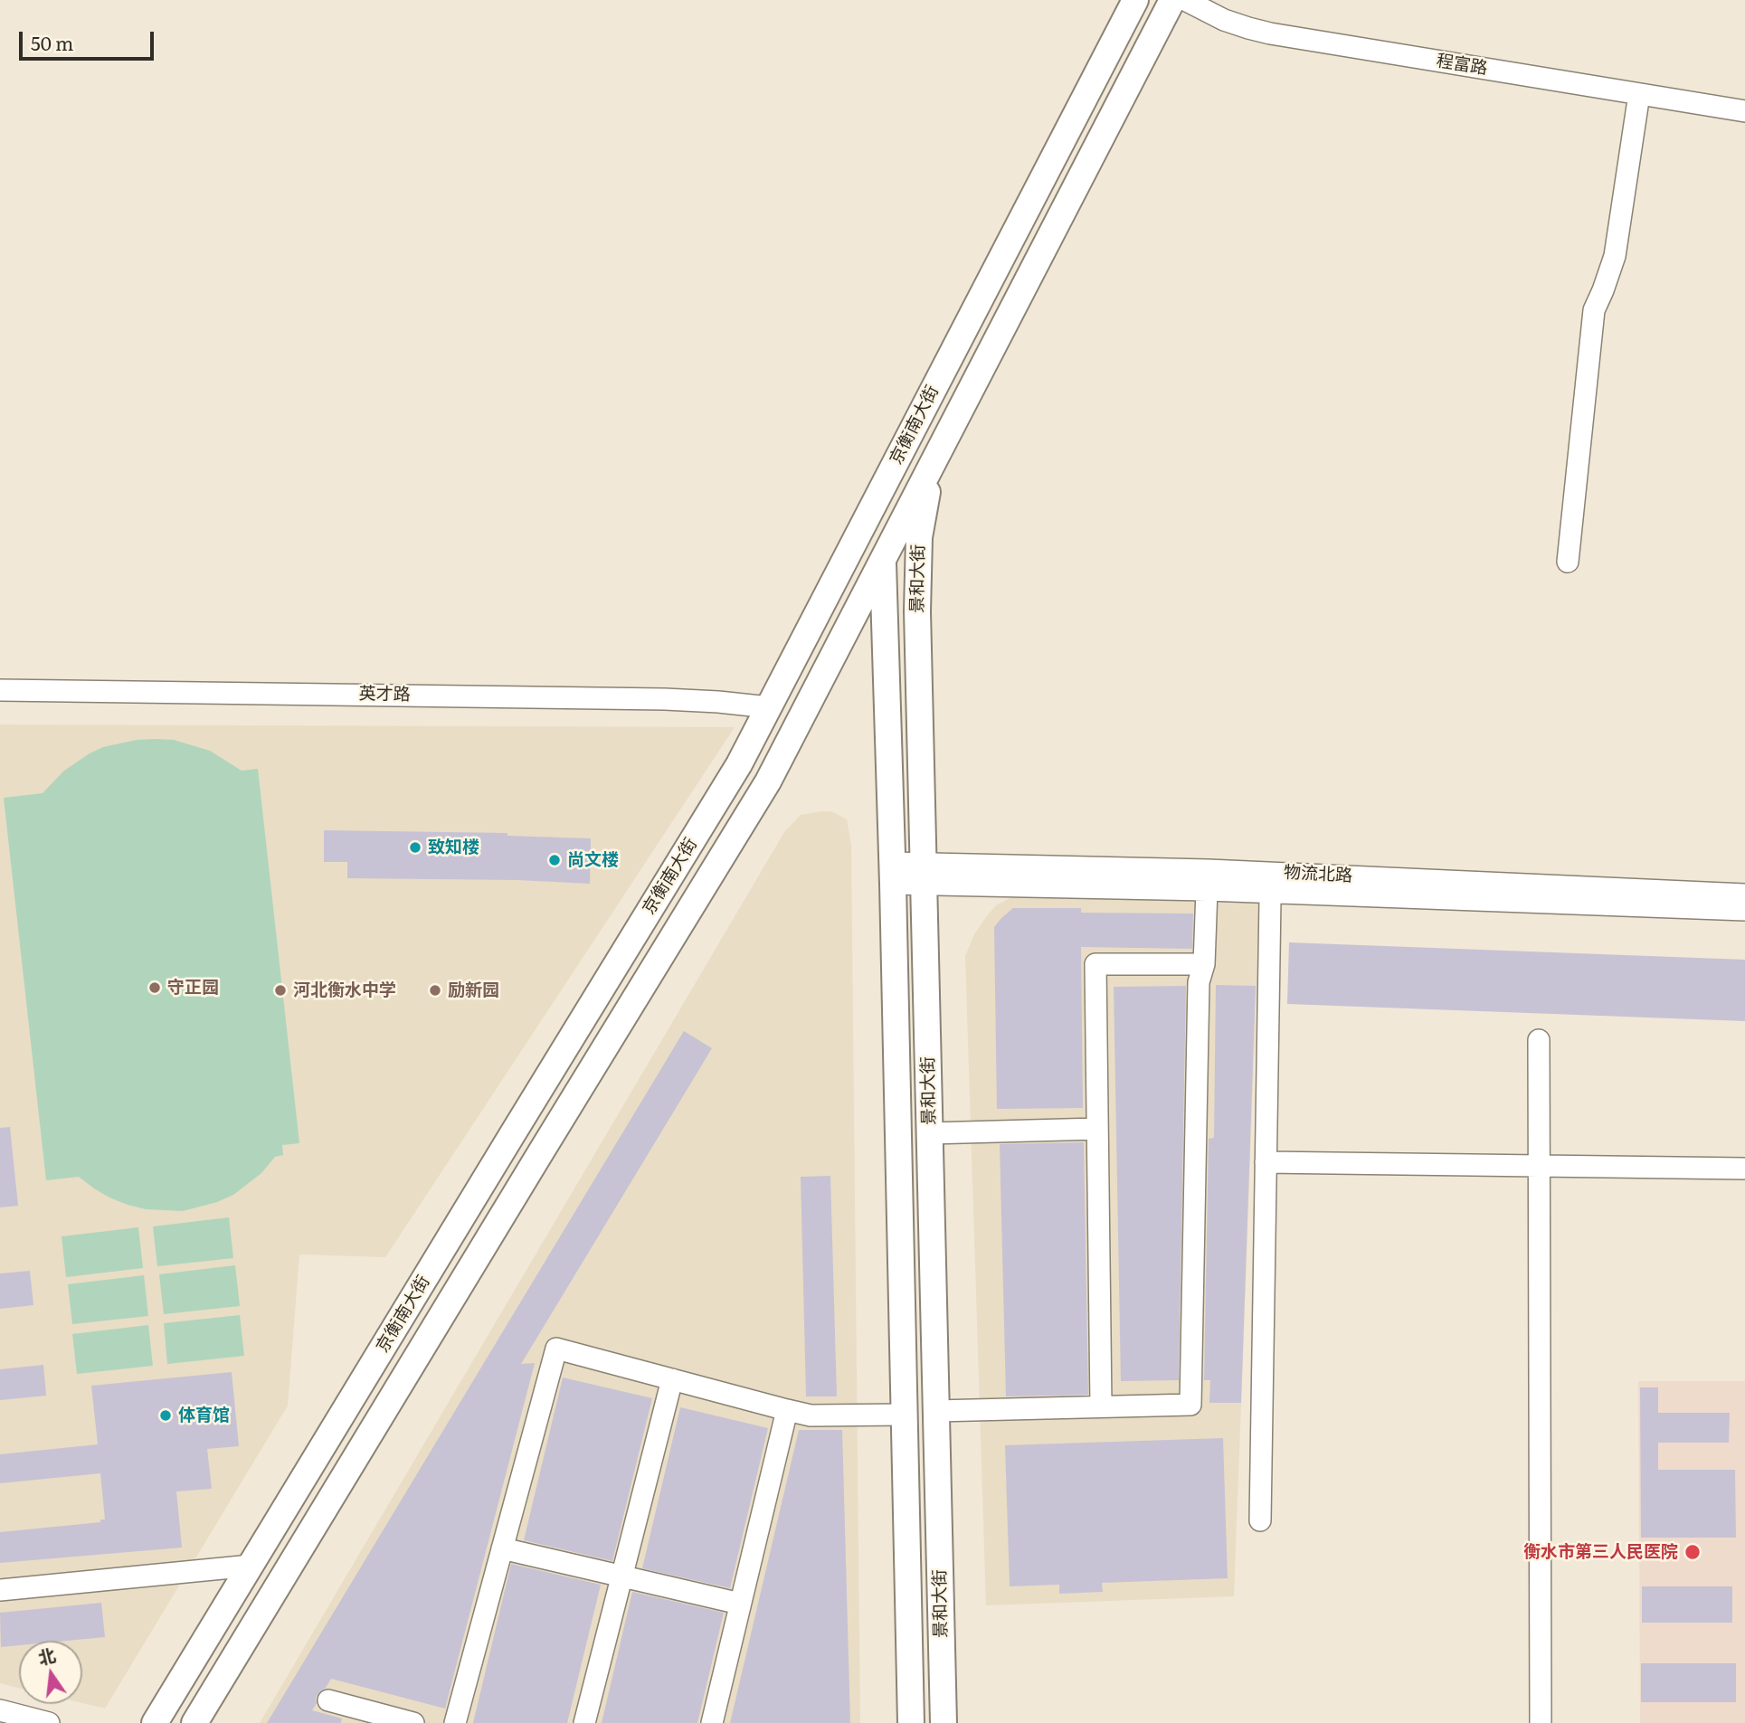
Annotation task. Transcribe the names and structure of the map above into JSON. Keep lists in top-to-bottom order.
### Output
{
  "streets": {
    "main road": ["京衡南大街", "景和大街"],
    "street": ["程富路", "英才路", "物流北路"]
  },
  "crossings": [
    ["京衡南大街", "景和大街"],
    ["京衡南大街", "英才路"],
    ["景和大街", "物流北路"]
  ],
  "places": [
    "致知楼",
    "尚文楼",
    "守正园",
    "河北衡水中学",
    "励新园",
    "体育馆",
    "衡水市第三人民医院"
  ],
  "scale_bar": "50 m",
  "north": "top"
}
